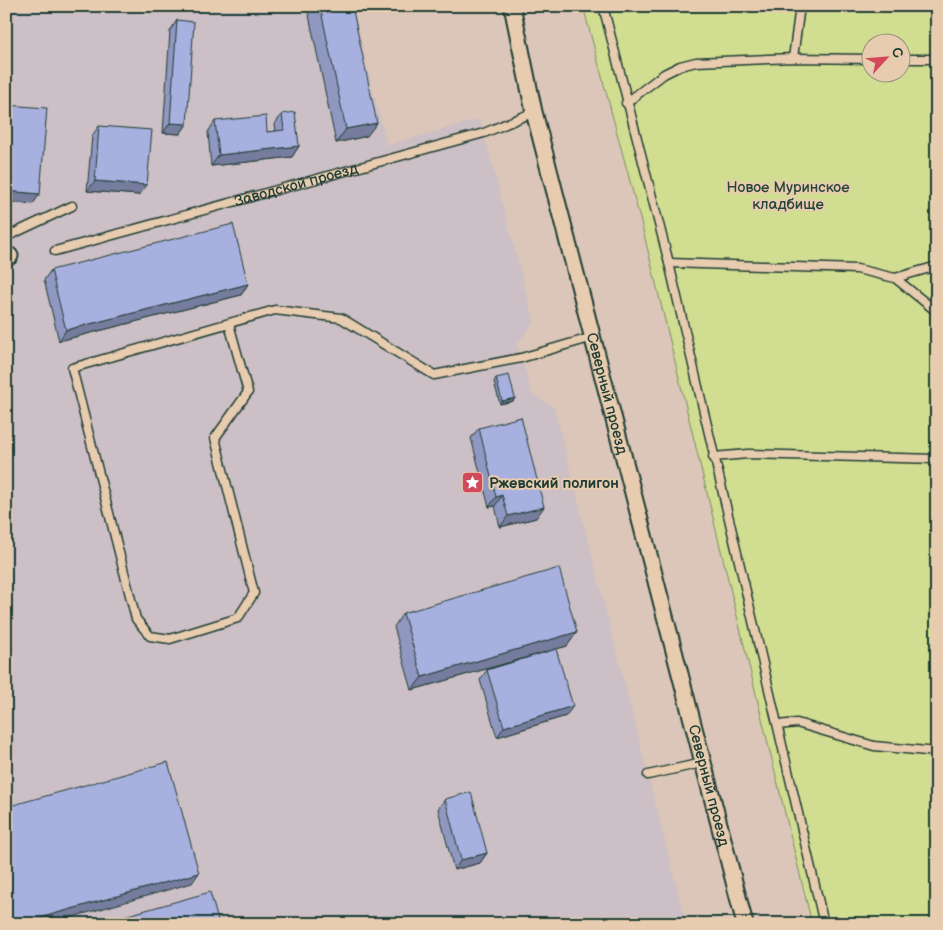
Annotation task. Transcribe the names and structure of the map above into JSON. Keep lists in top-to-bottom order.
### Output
{
  "streets": {
    "street": ["Северный проезд"],
    "lane": ["Заводской проезд"]
  },
  "crossings": [
    ["Заводской проезд", "Северный проезд"]
  ],
  "parks": ["Новое Муринское кладбище"],
  "places": {
    "place": ["Ржевский полигон"]
  },
  "north": "top right"
}
